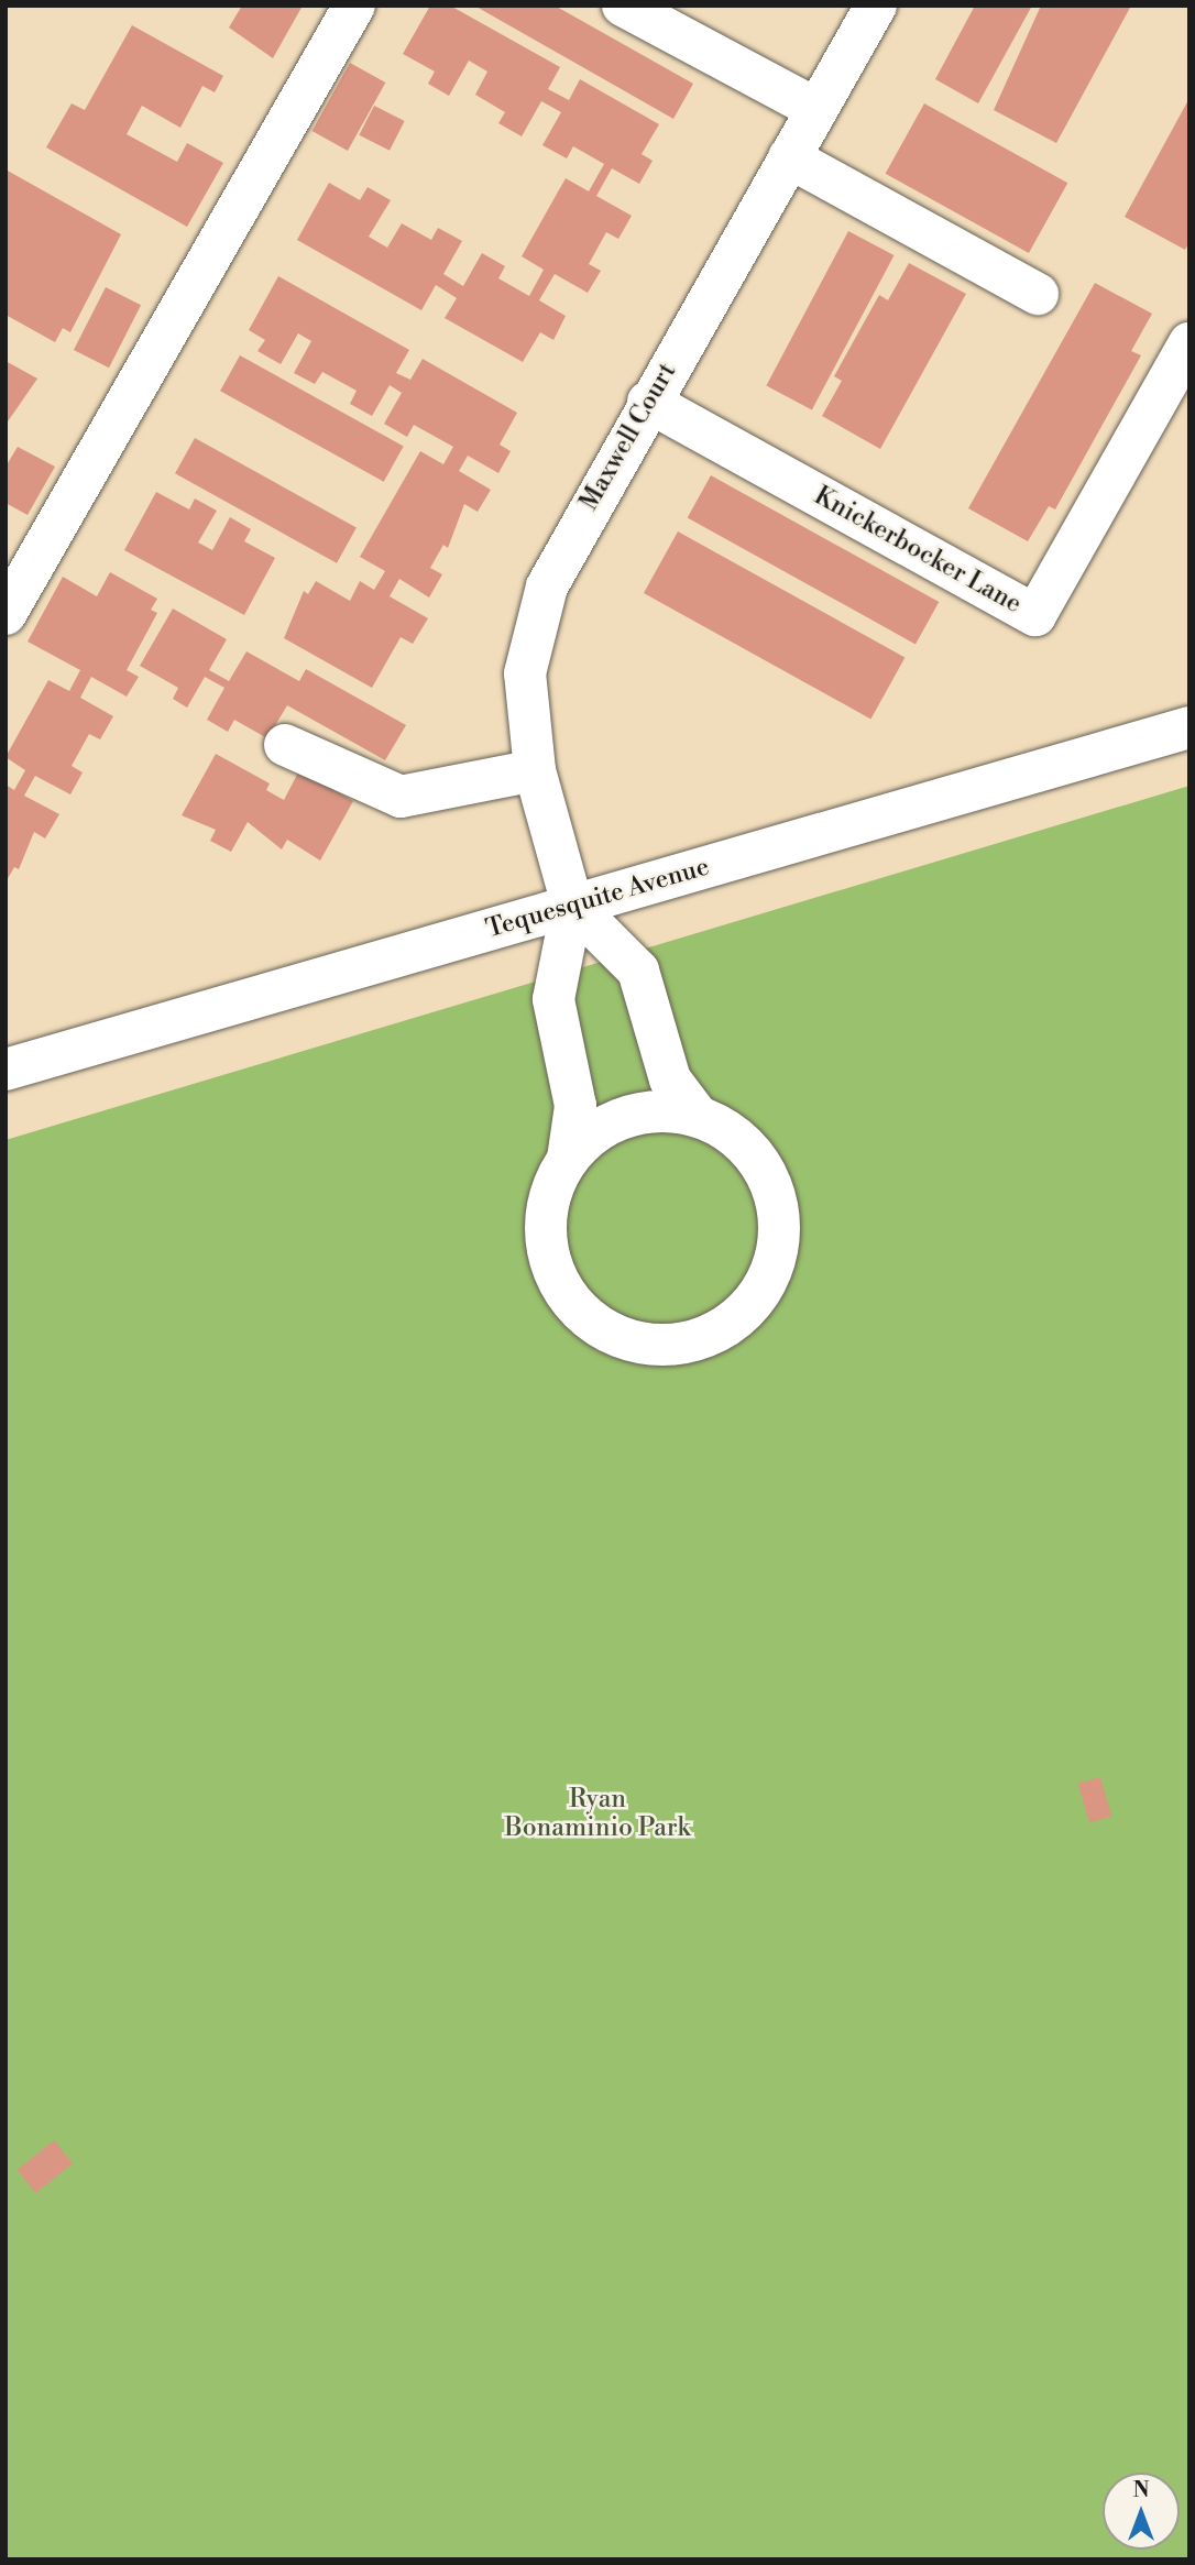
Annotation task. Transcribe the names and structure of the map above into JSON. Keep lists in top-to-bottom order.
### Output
{
  "streets": {
    "street": ["Maxwell Court", "Knickerbocker Lane", "Tequesquite Avenue"]
  },
  "crossings": [
    ["Maxwell Court", "Knickerbocker Lane"],
    ["Maxwell Court", "Tequesquite Avenue"]
  ],
  "parks": ["Ryan Bonaminio Park"],
  "north": "top"
}
